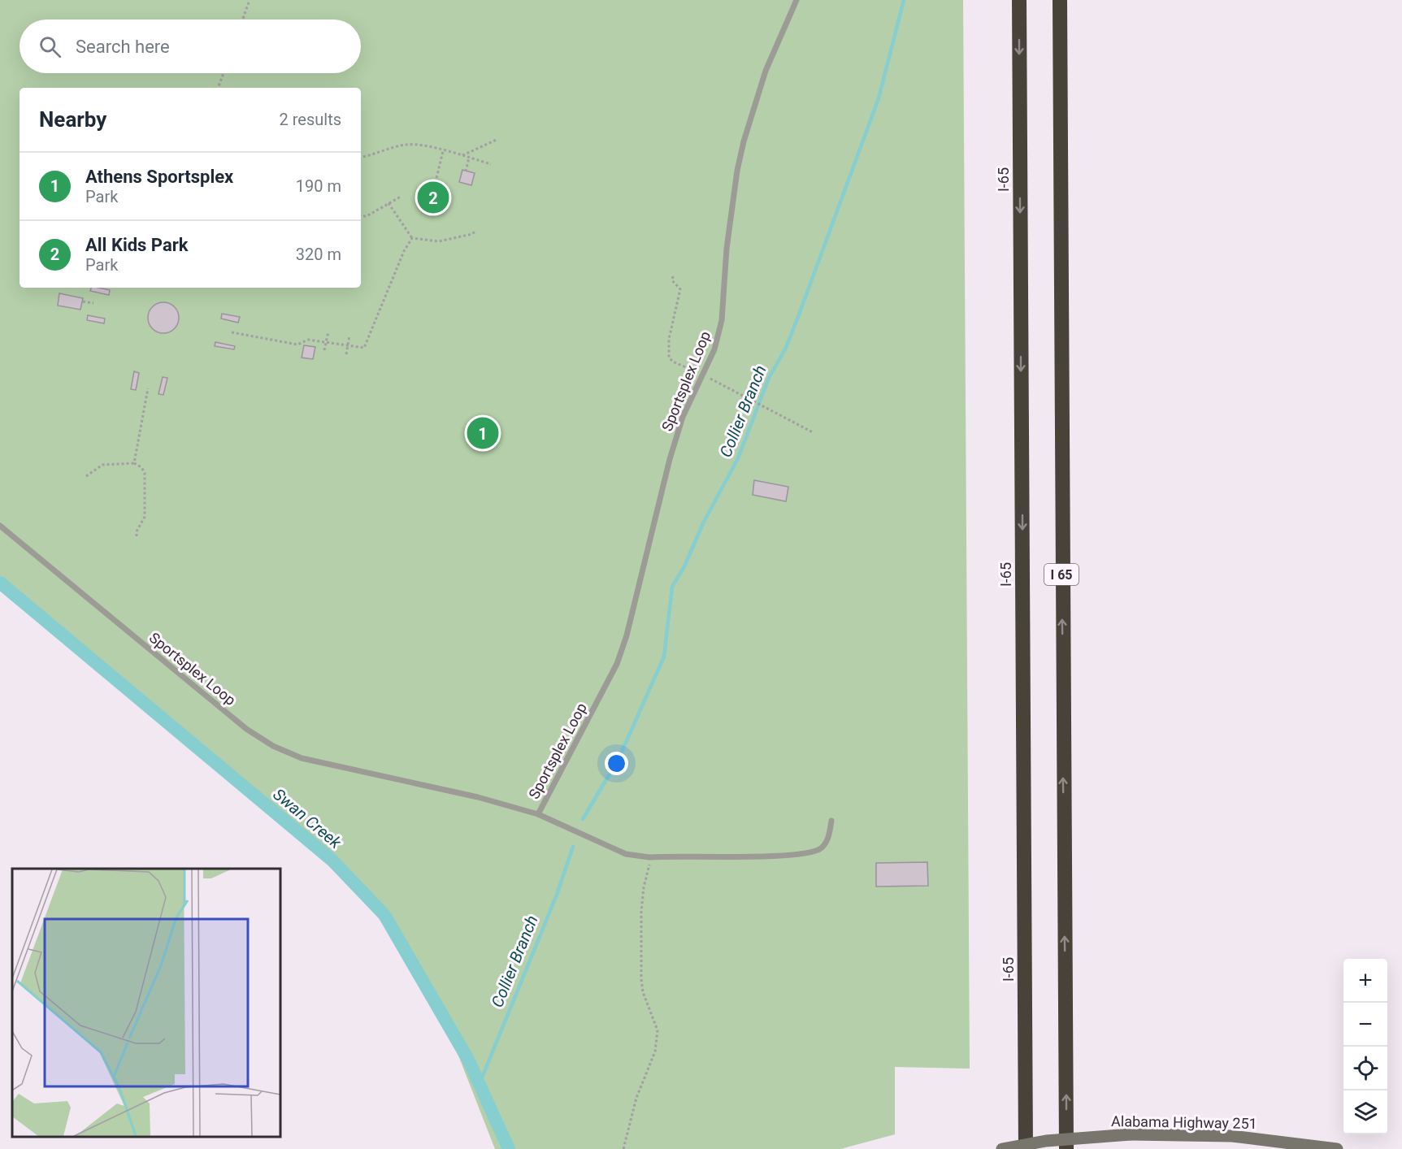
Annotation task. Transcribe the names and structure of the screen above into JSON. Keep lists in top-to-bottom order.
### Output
{
  "streets": {
    "highway": ["I-65", "I 65"],
    "main road": ["Alabama Highway 251"],
    "lane": ["Sportsplex Loop"]
  },
  "water": ["Collier Branch", "Swan Creek"],
  "page": {
    "search": "Search here",
    "heading": ["Nearby", "2 results"],
    "list": [
      {
        "mark": "1",
        "name": "Athens Sportsplex",
        "note": "Park",
        "value": "190 m"
      },
      {
        "mark": "2",
        "name": "All Kids Park",
        "note": "Park",
        "value": "320 m"
      }
    ],
    "pins": ["2", "1"],
    "map_buttons": ["+", "−"]
  }
}
